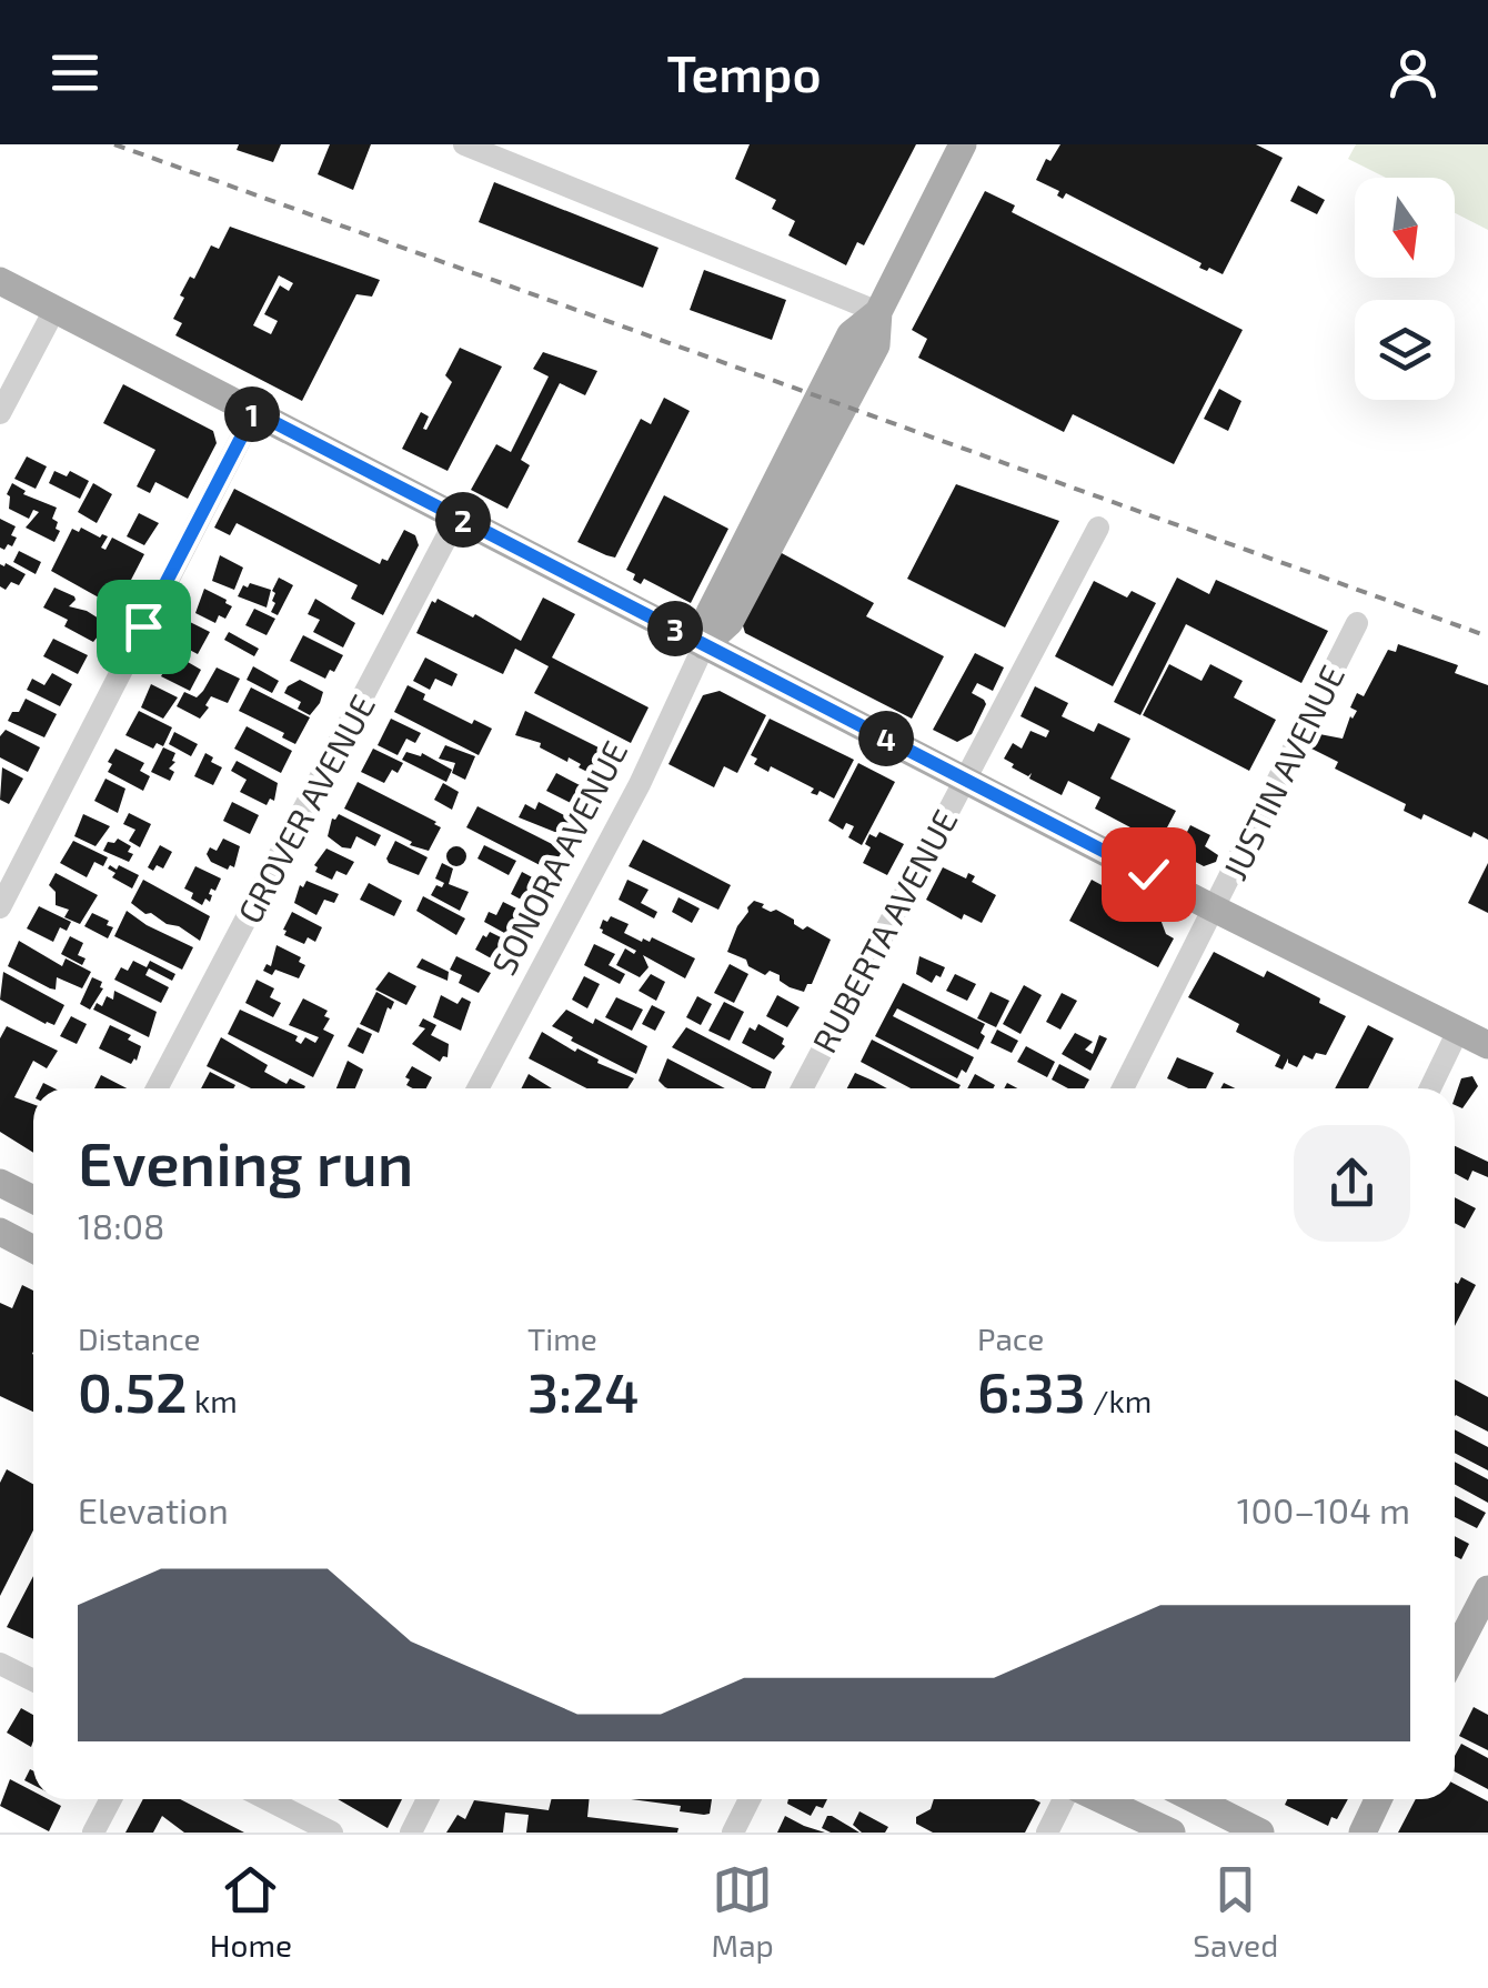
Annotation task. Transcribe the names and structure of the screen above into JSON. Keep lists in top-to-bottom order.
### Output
{
  "streets": {
    "main road": ["SONORA AVENUE"],
    "street": ["JUSTIN AVENUE", "GROVER AVENUE", "RUBERTA AVENUE"]
  },
  "north": "bottom",
  "page": {
    "header": "Tempo",
    "pins": [
      "1",
      "2",
      "3",
      "4"
    ],
    "heading": ["Evening run", "18:08"],
    "stats": [
      ["Distance", "0.52 km"],
      ["Time", "3:24"],
      ["Pace", "6:33 /km"]
    ],
    "chart": ["Elevation", "100–104 m"],
    "tabs": ["Home", "Map", "Saved"]
  }
}
